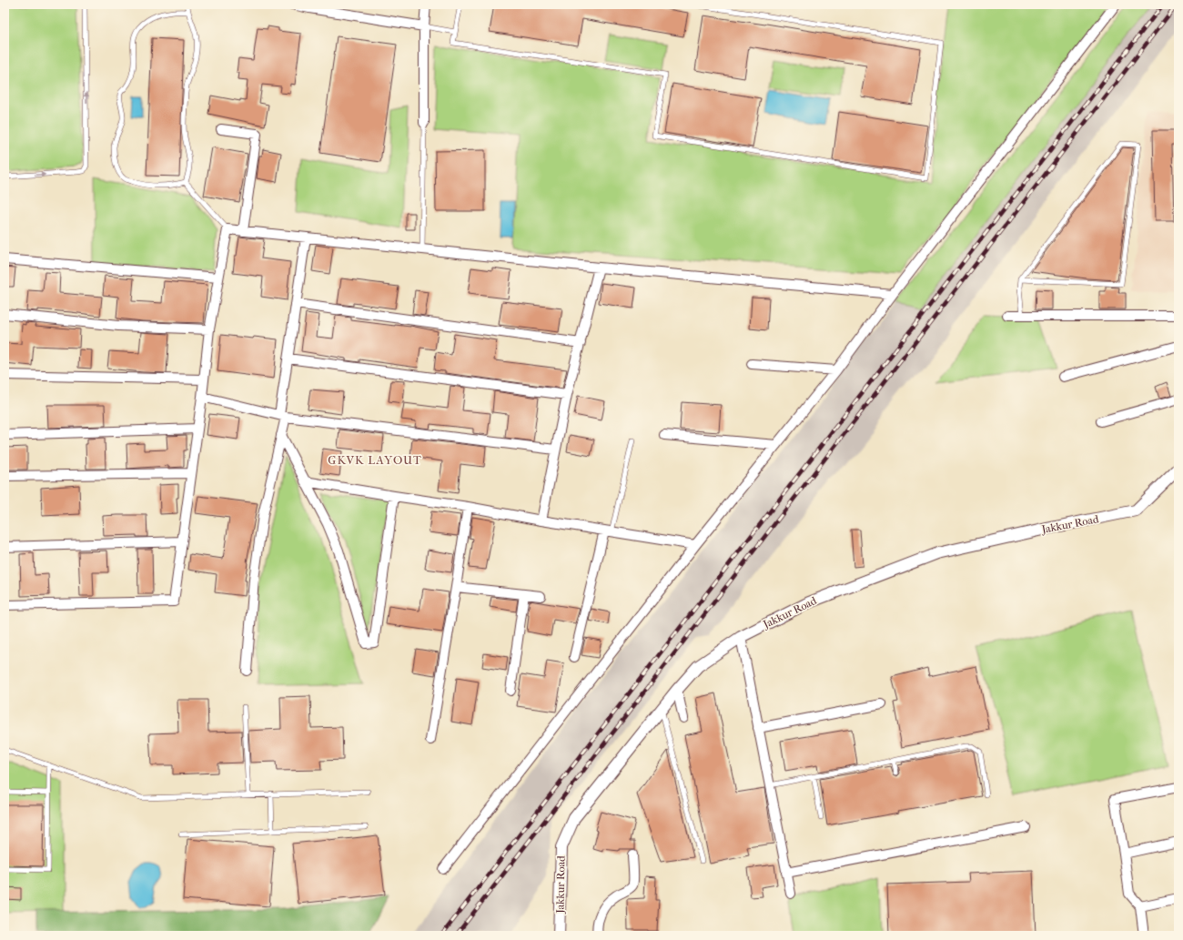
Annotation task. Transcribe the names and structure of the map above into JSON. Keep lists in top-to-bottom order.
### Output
{
  "streets": {
    "street": ["Jakkur Road"]
  },
  "districts": ["GKVK LAYOUT"]
}
